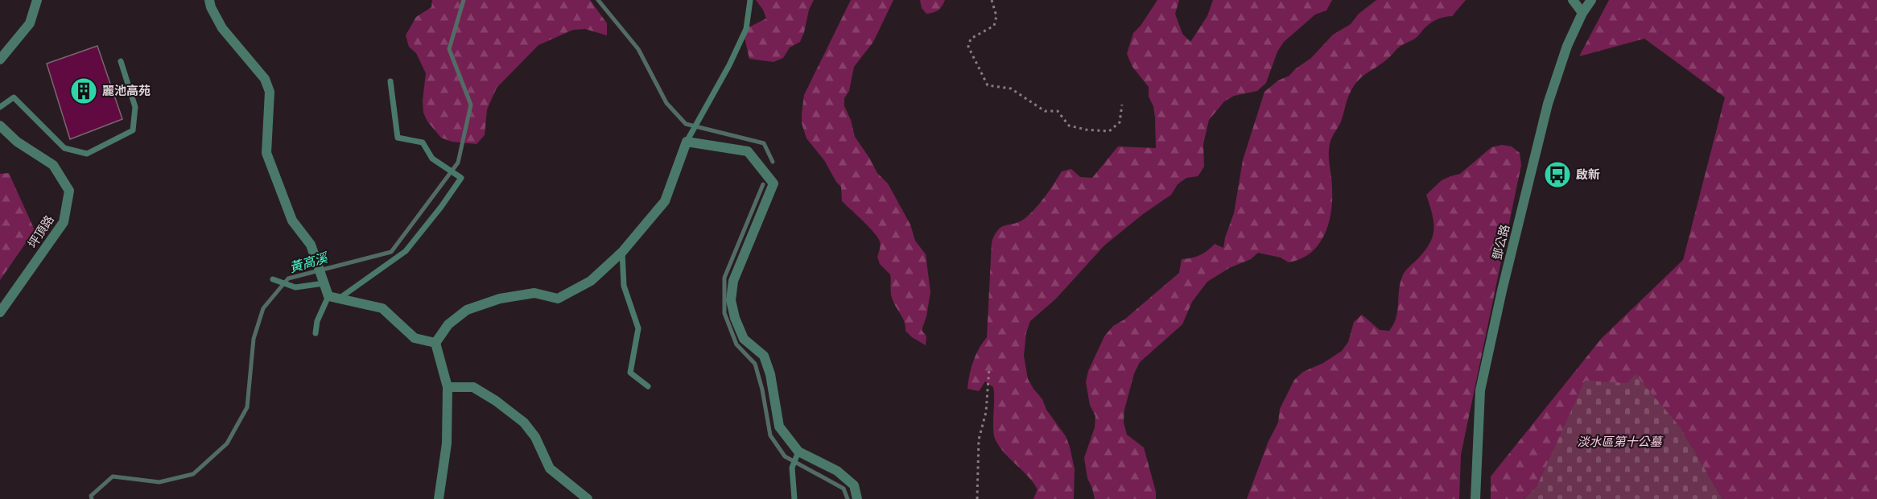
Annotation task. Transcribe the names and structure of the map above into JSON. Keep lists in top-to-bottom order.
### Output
{
  "streets": {
    "street": ["坪頂路", "鄧公路"]
  },
  "water": ["黃高溪"],
  "parks": ["淡水區第十公墓"],
  "places": {
    "building": ["麗池高苑"],
    "bus stop": ["啟新"]
  }
}
